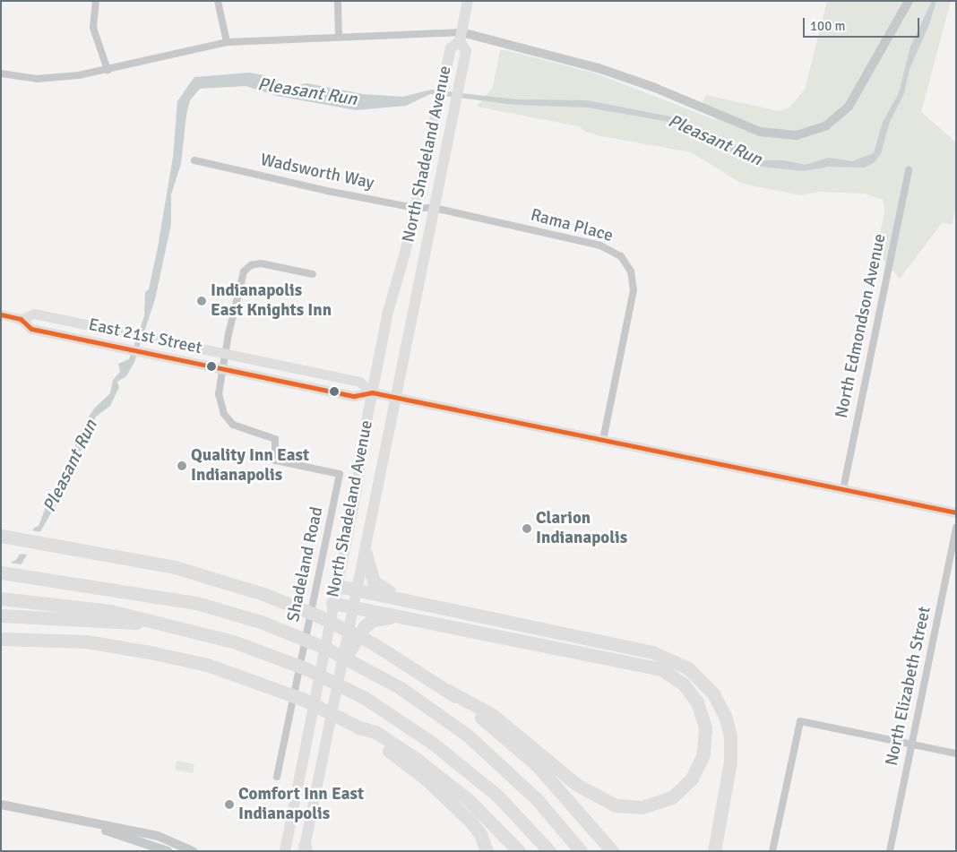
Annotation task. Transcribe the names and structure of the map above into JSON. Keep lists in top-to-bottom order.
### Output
{
  "streets": {
    "main road": ["North Shadeland Avenue", "East 21st Street"],
    "street": [
      "Wadsworth Way",
      "Rama Place",
      "North Edmondson Avenue",
      "Shadeland Road",
      "North Elizabeth Street"
    ]
  },
  "crossings": [
    ["North Shadeland Avenue", "Wadsworth Way"],
    ["North Shadeland Avenue", "Rama Place"],
    ["North Shadeland Avenue", "East 21st Street"],
    ["Wadsworth Way", "Rama Place"],
    ["Rama Place", "East 21st Street"],
    ["North Edmondson Avenue", "East 21st Street"],
    ["East 21st Street", "Shadeland Road"]
  ],
  "water": ["Pleasant Run"],
  "places": [
    "Indianapolis East Knights Inn",
    "Quality Inn East Indianapolis",
    "Clarion Indianapolis",
    "Comfort Inn East Indianapolis"
  ],
  "scale_bar": "100 m"
}
